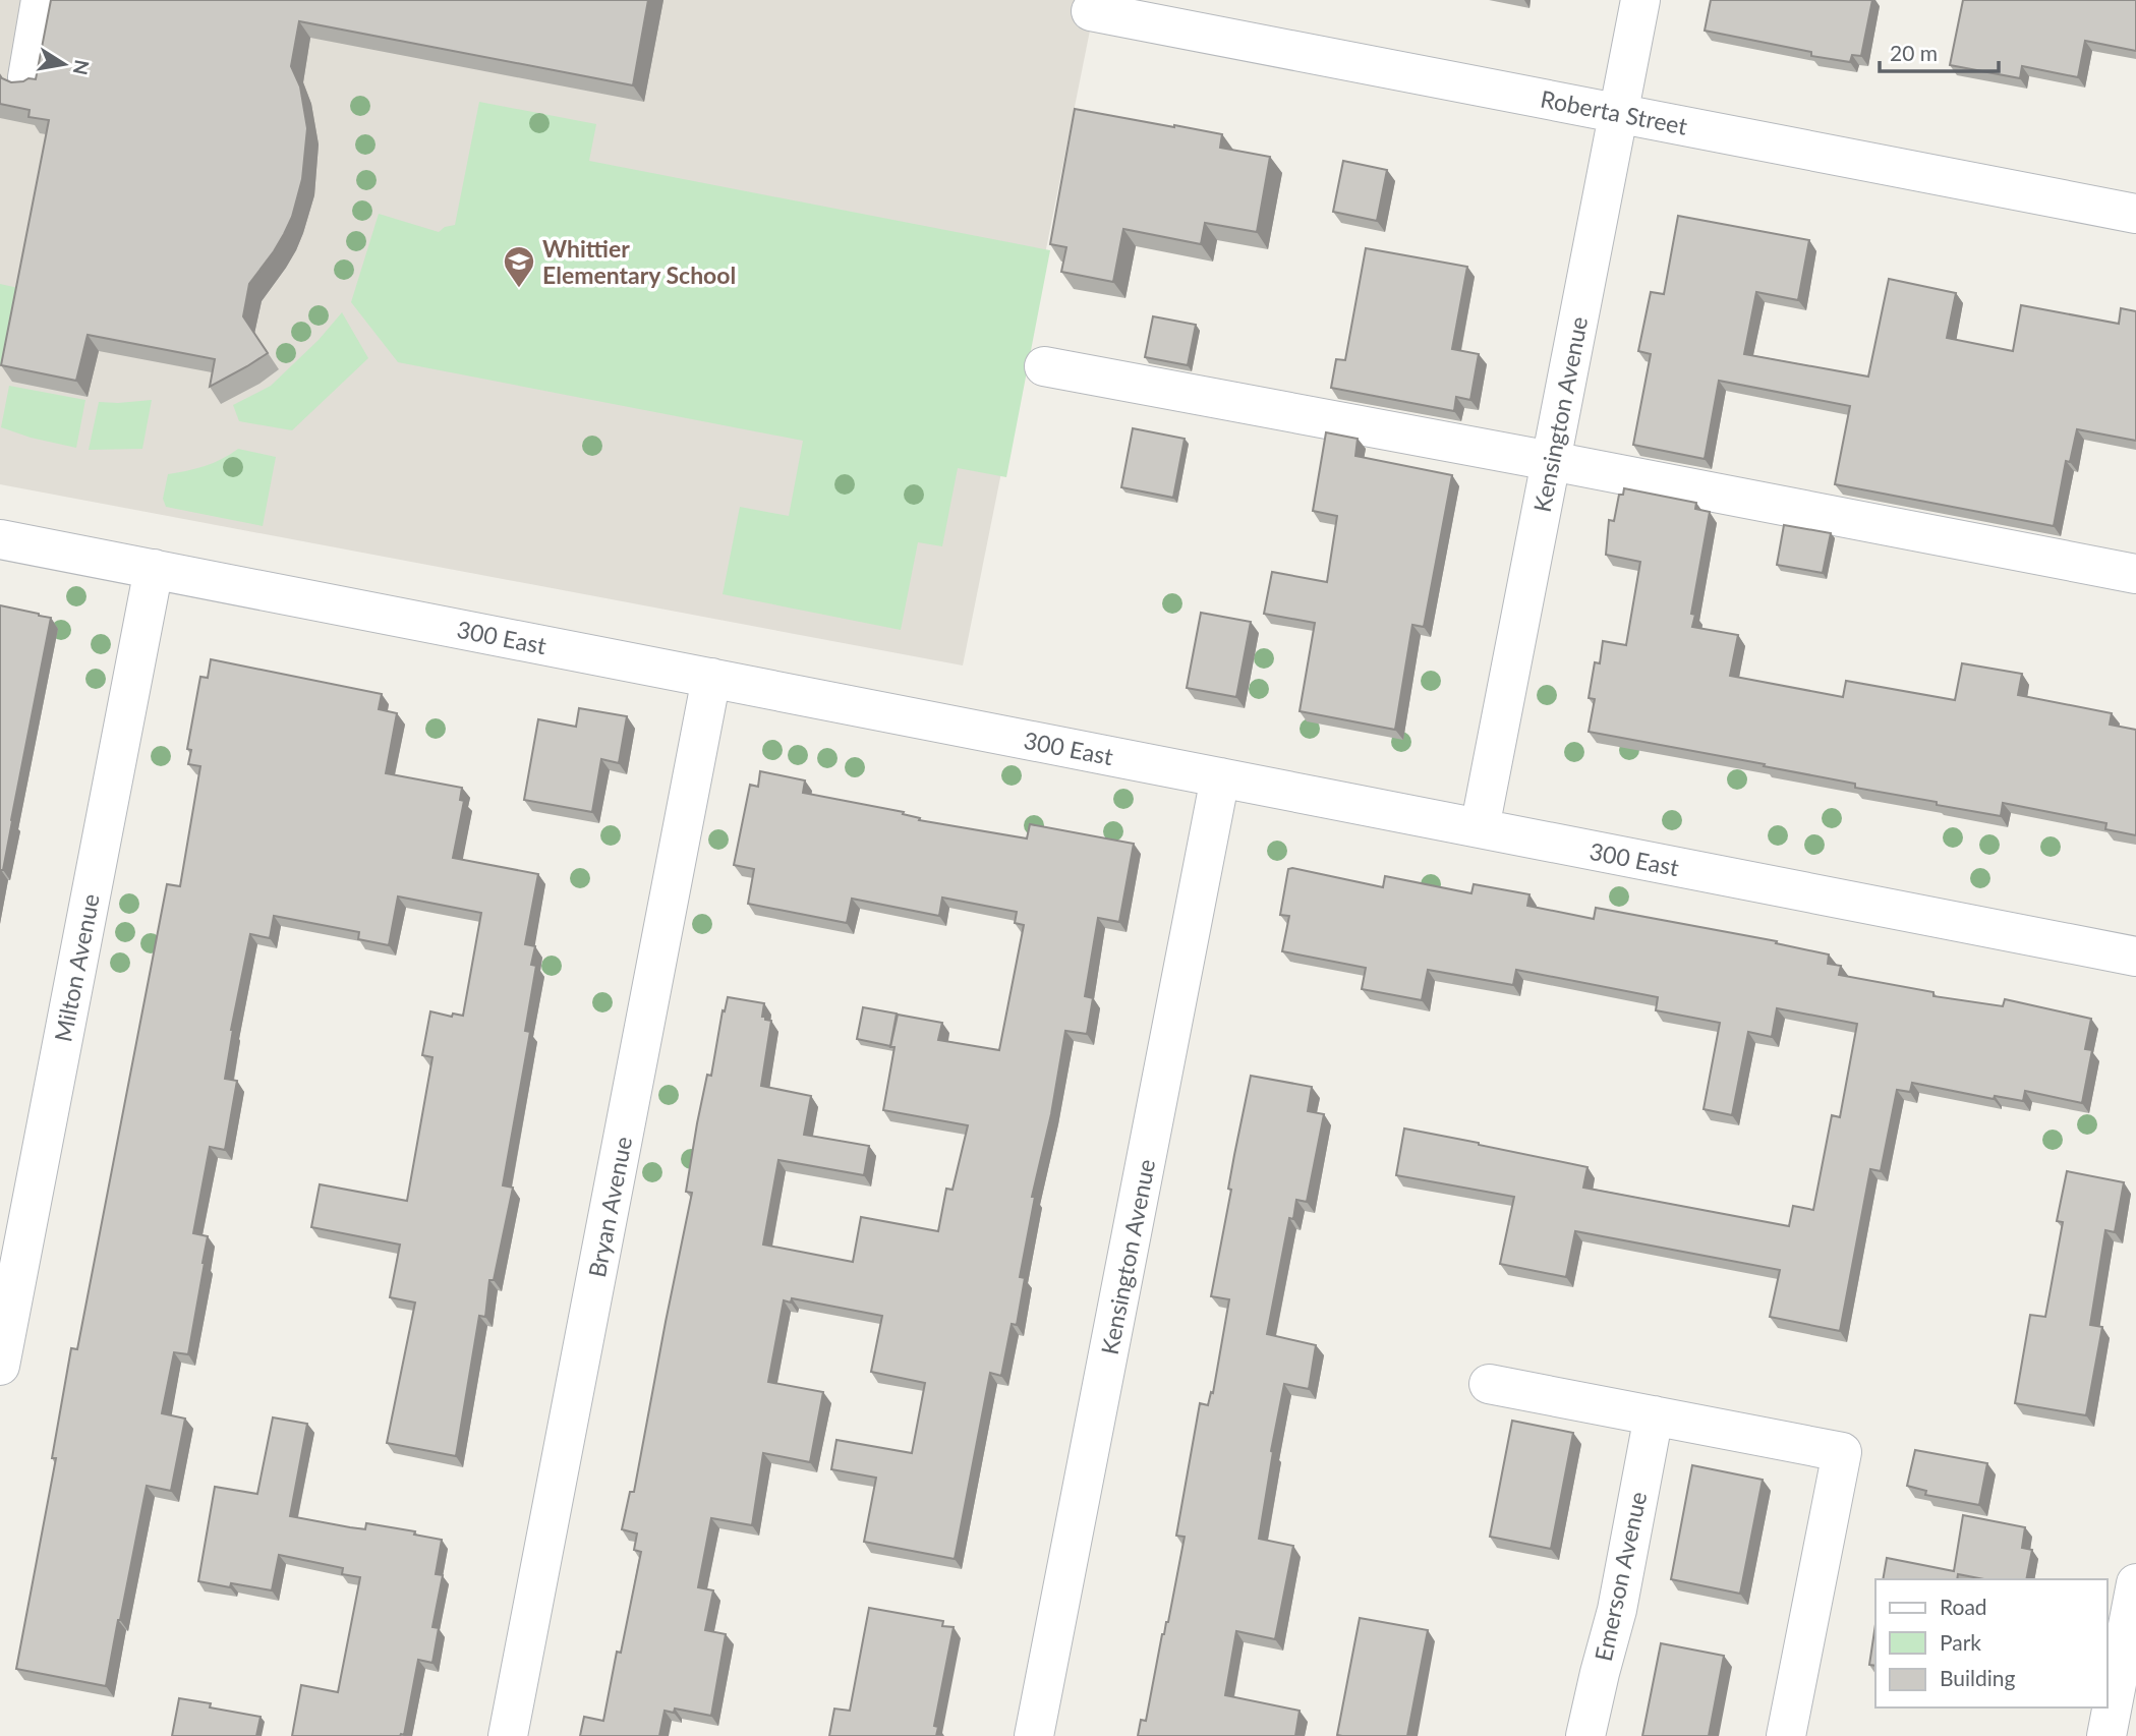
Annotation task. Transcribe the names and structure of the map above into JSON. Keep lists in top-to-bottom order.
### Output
{
  "streets": {
    "street": [
      "Roberta Street",
      "Kensington Avenue",
      "300 East",
      "Milton Avenue",
      "Bryan Avenue",
      "Emerson Avenue"
    ]
  },
  "crossings": [
    ["Roberta Street", "Kensington Avenue"],
    ["Kensington Avenue", "300 East"],
    ["300 East", "Milton Avenue"],
    ["300 East", "Bryan Avenue"]
  ],
  "places": {
    "school or university": ["Whittier Elementary School"]
  },
  "legend": ["Road", "Park", "Building"],
  "scale_bar": "20 m",
  "north": "right"
}
